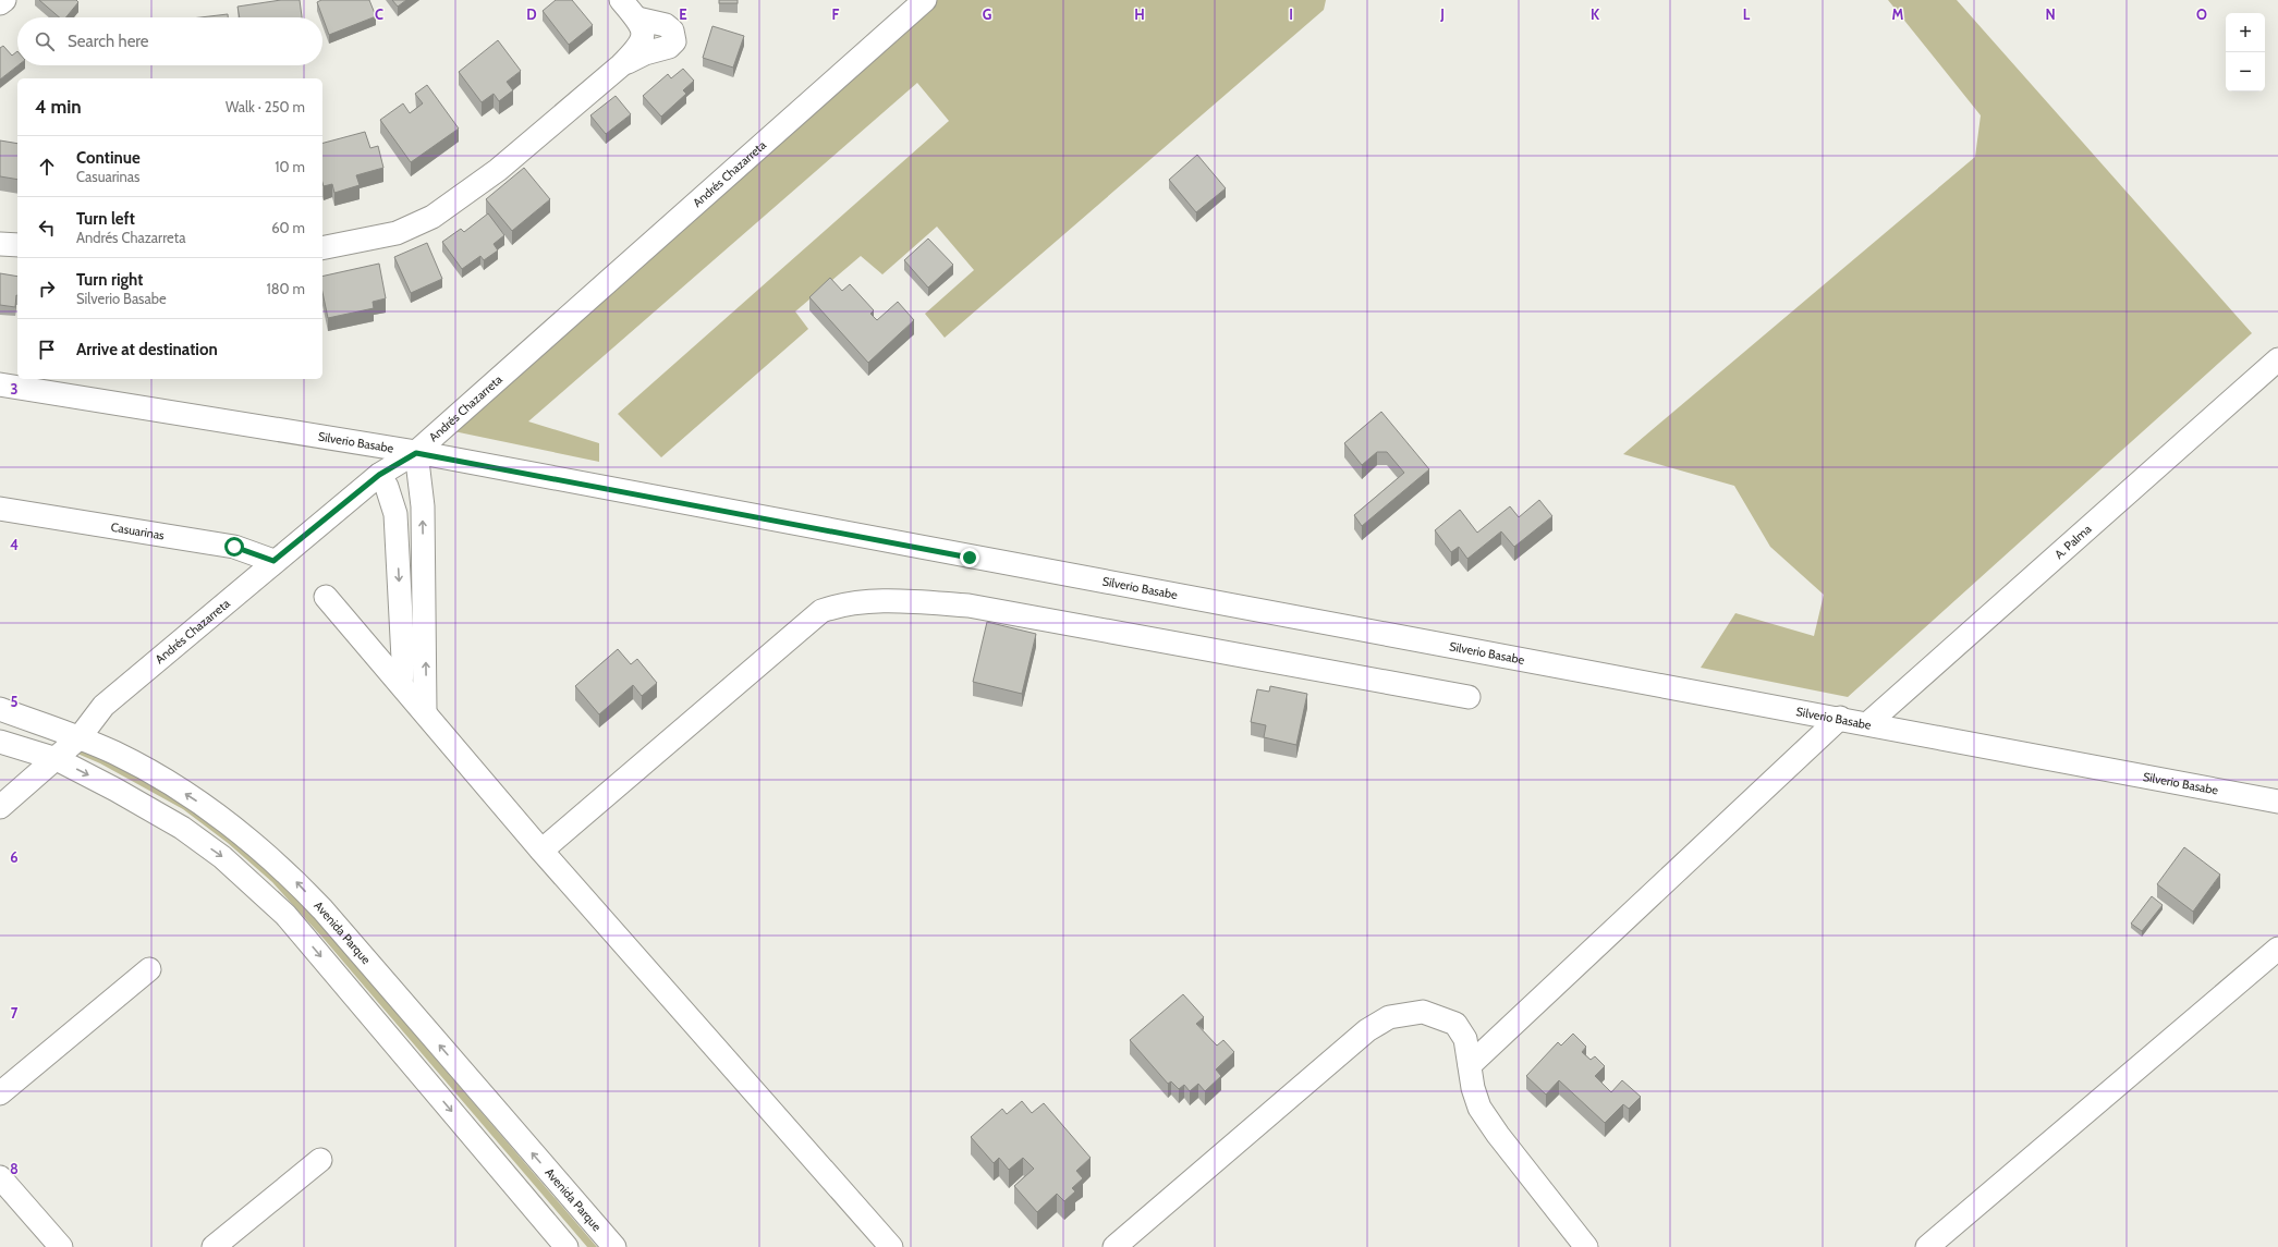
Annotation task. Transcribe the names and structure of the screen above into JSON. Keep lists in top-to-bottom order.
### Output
{
  "streets": {
    "street": [
      "Andrés Chazarreta",
      "Silverio Basabe",
      "Casuarinas",
      "A. Palma",
      "Avenida Parque"
    ]
  },
  "crossings": [
    ["Andrés Chazarreta", "Silverio Basabe"],
    ["Andrés Chazarreta", "Casuarinas"],
    ["Andrés Chazarreta", "Avenida Parque"],
    ["Silverio Basabe", "A. Palma"]
  ],
  "page": {
    "map_buttons": ["+", "−"],
    "search": "Search here",
    "heading": ["4 min", "Walk · 250 m"],
    "list": [
      ["Continue", "Casuarinas", "10 m"],
      ["Turn left", "Andrés Chazarreta", "60 m"],
      ["Turn right", "Silverio Basabe", "180 m"],
      "Arrive at destination"
    ]
  },
  "grid": {
    "columns": [
      "C",
      "D",
      "E",
      "F",
      "G",
      "H",
      "I",
      "J",
      "K",
      "L",
      "M",
      "N",
      "O"
    ],
    "rows": [
      "3",
      "4",
      "5",
      "6",
      "7",
      "8"
    ]
  }
}
